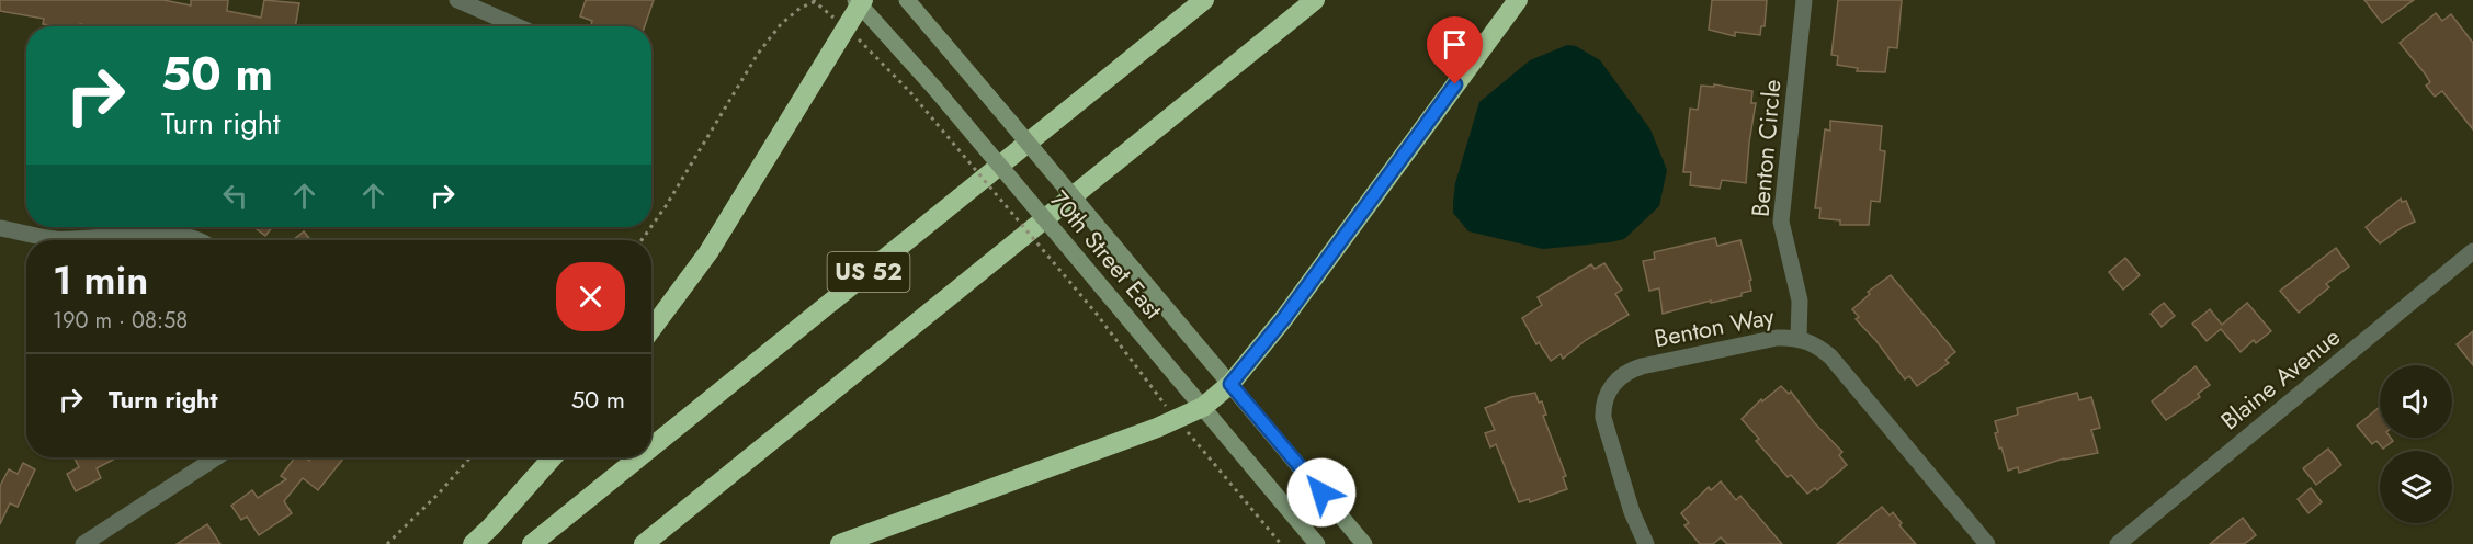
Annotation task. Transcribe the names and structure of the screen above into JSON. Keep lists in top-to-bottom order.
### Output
{
  "streets": {
    "highway": ["US 52"],
    "main road": ["70th Street East"],
    "street": ["Benton Circle", "Benton Way", "Blaine Avenue"]
  },
  "crossings": [
    ["Benton Circle", "Benton Way"]
  ],
  "page": {
    "turn": ["50 m", "Turn right"],
    "heading": ["1 min", "190 m · 08:58"],
    "list": [
      {
        "name": "Turn right",
        "value": "50 m"
      }
    ]
  }
}
